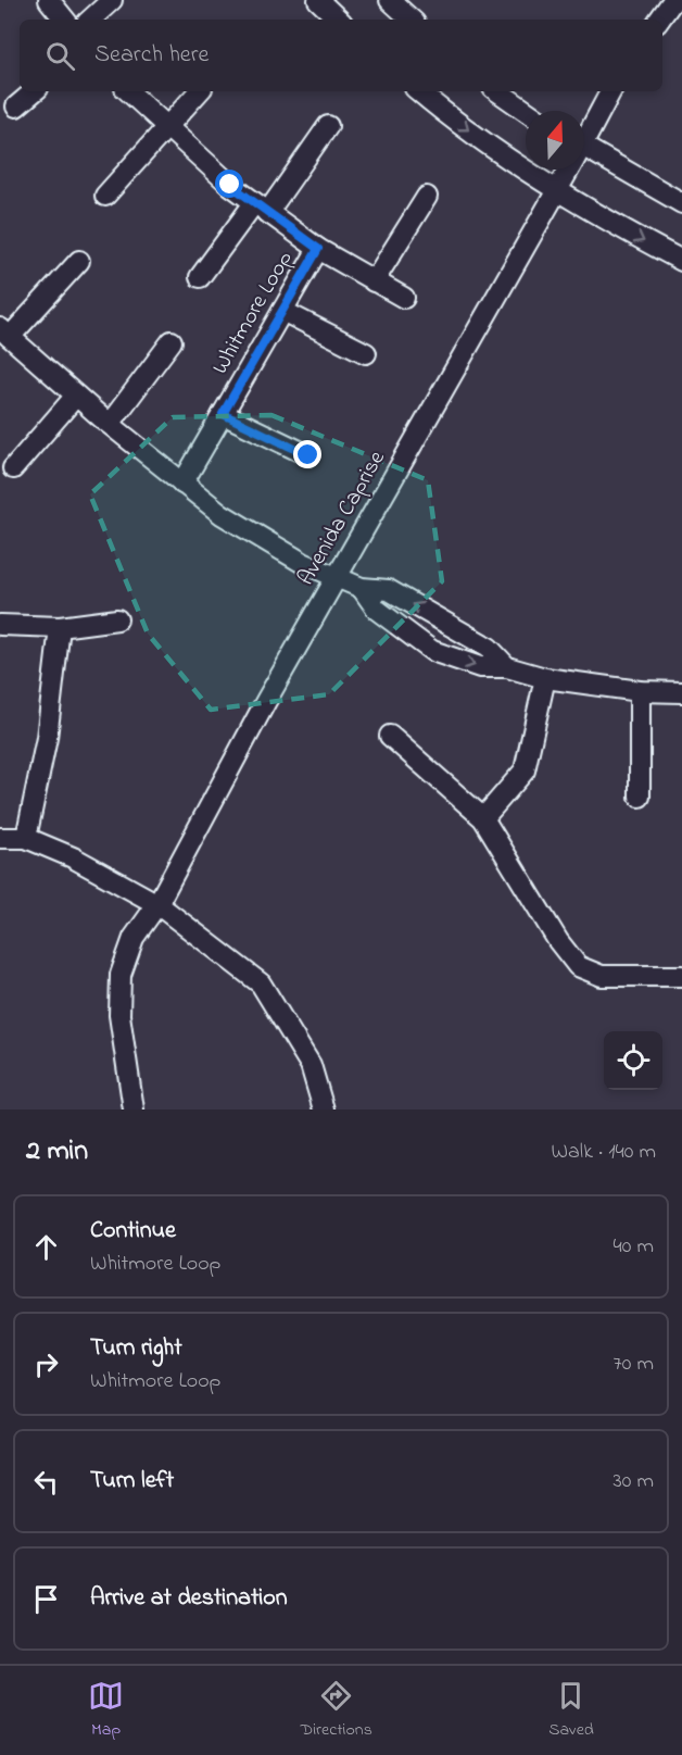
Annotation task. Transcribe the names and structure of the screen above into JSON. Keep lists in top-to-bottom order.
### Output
{
  "streets": {
    "street": ["Whitmore Loop", "Avenida Caprise"]
  },
  "north": "top",
  "page": {
    "search": "Search here",
    "heading": ["2 min", "Walk · 140 m"],
    "list": [
      ["Continue", "Whitmore Loop", "40 m"],
      ["Turn right", "Whitmore Loop", "70 m"],
      ["Turn left", "30 m"],
      "Arrive at destination"
    ],
    "nav": ["Map", "Directions", "Saved"]
  }
}
